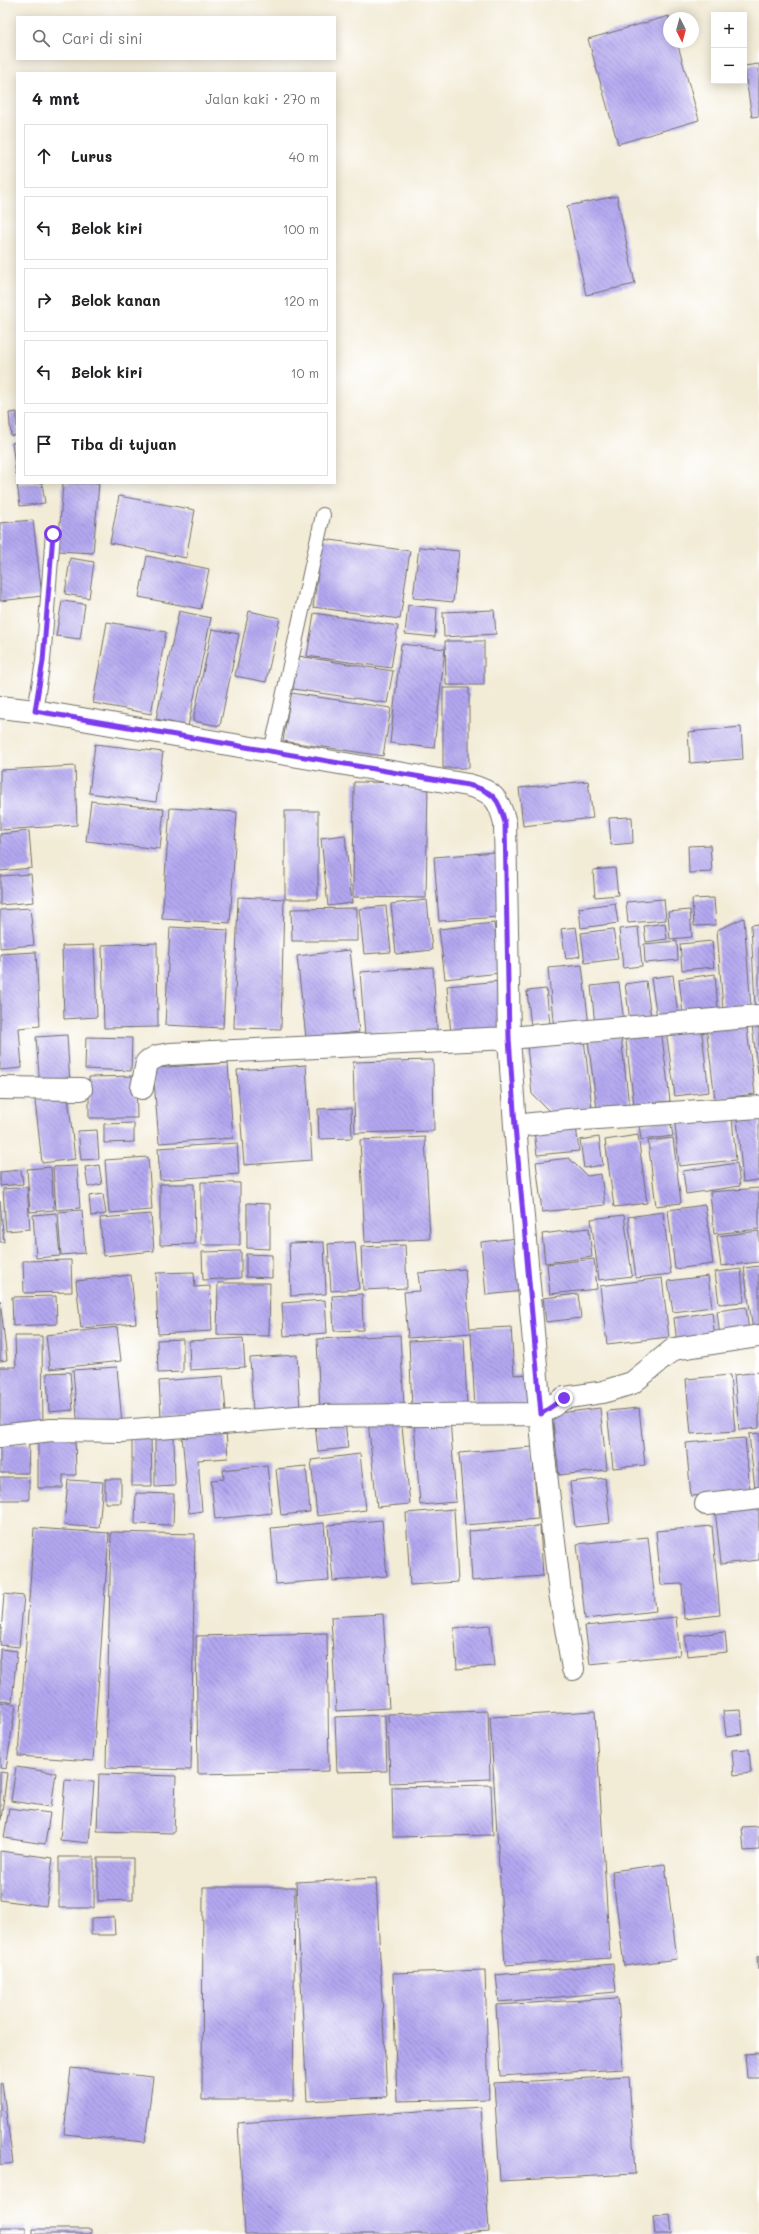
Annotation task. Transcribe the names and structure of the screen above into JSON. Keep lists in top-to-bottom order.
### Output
{
  "north": "bottom",
  "page": {
    "map_buttons": ["+", "−"],
    "search": "Cari di sini",
    "heading": ["4 mnt", "Jalan kaki · 270 m"],
    "list": [
      ["Lurus", "40 m"],
      ["Belok kiri", "100 m"],
      ["Belok kanan", "120 m"],
      ["Belok kiri", "10 m"],
      "Tiba di tujuan"
    ]
  }
}
